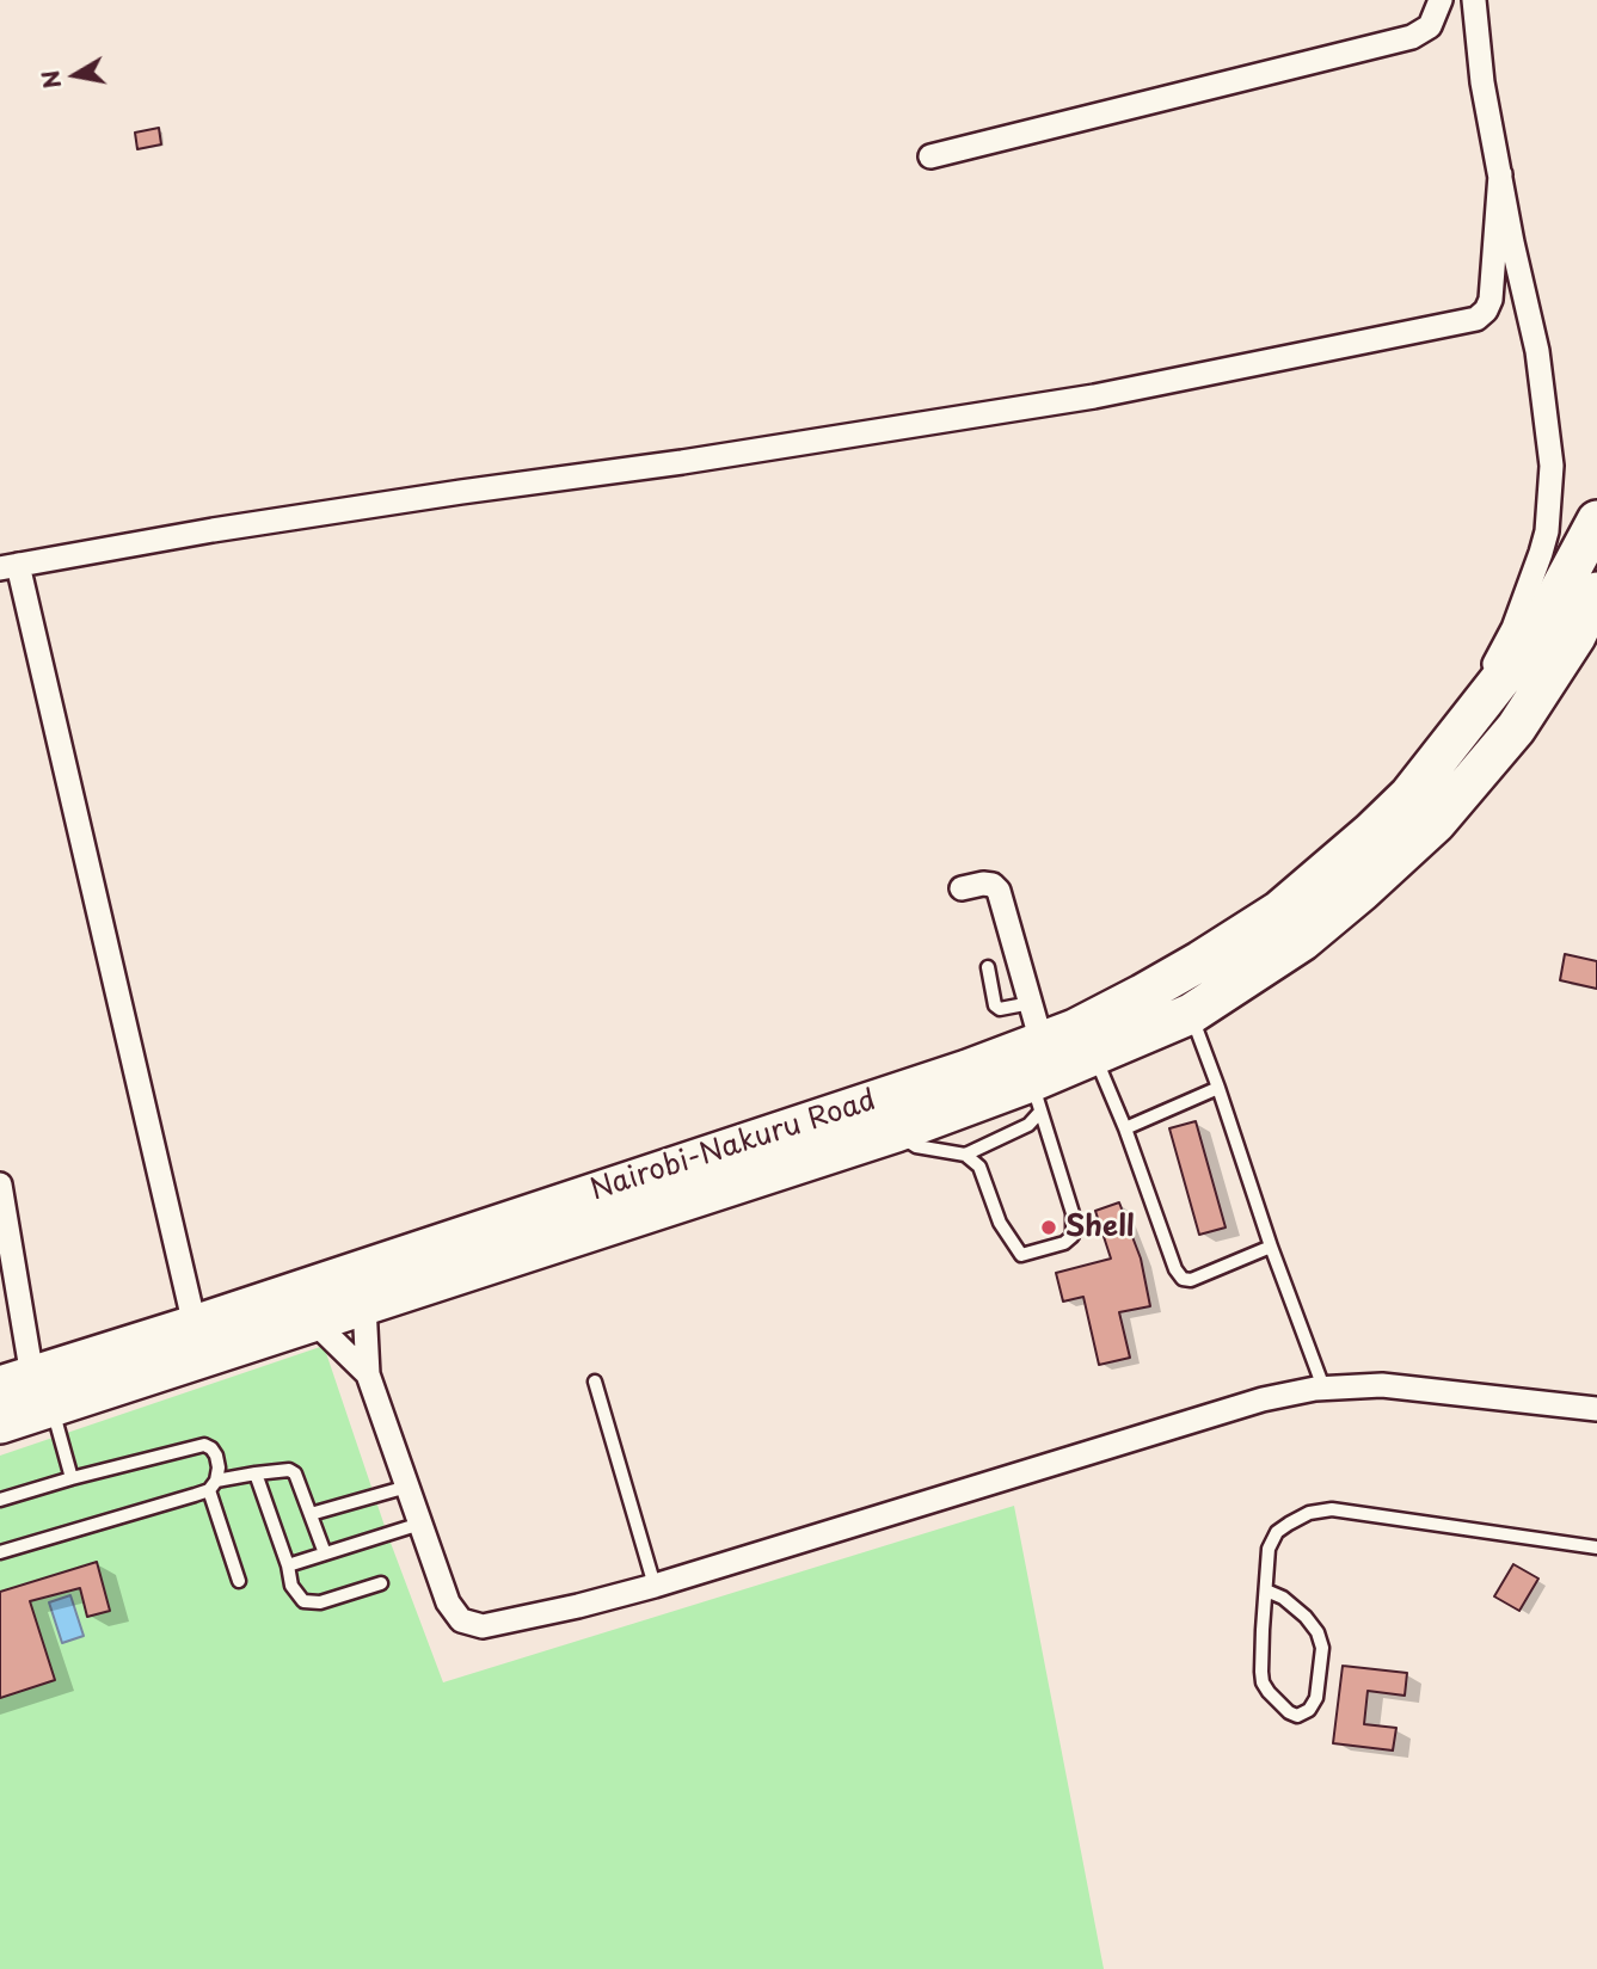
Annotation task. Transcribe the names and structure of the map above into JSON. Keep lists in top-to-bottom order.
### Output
{
  "streets": {
    "highway": ["Nairobi-Nakuru Road"]
  },
  "places": ["Shell"],
  "north": "left"
}
